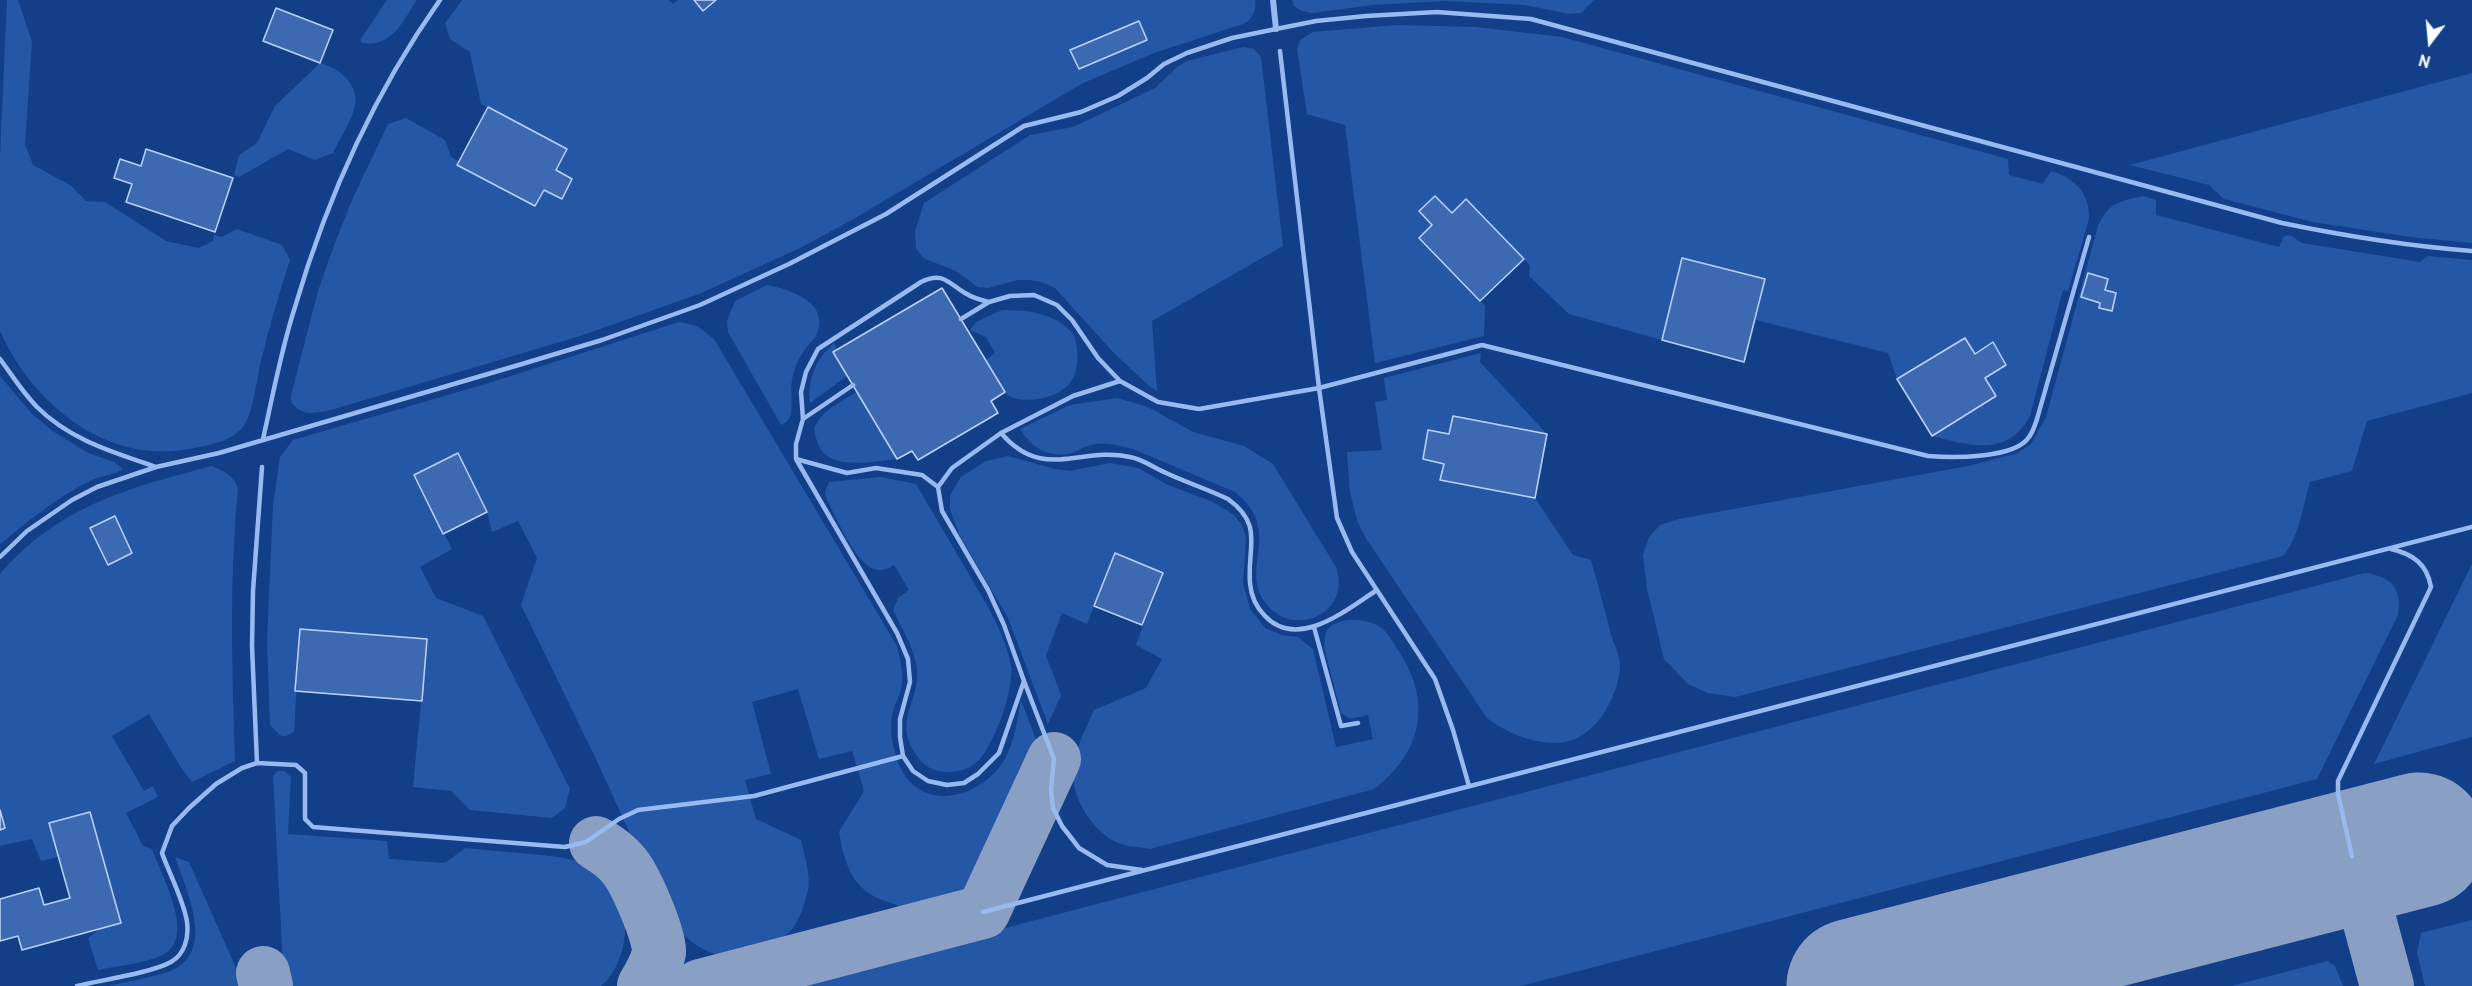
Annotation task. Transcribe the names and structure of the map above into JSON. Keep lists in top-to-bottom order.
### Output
{
  "north": "bottom"
}
